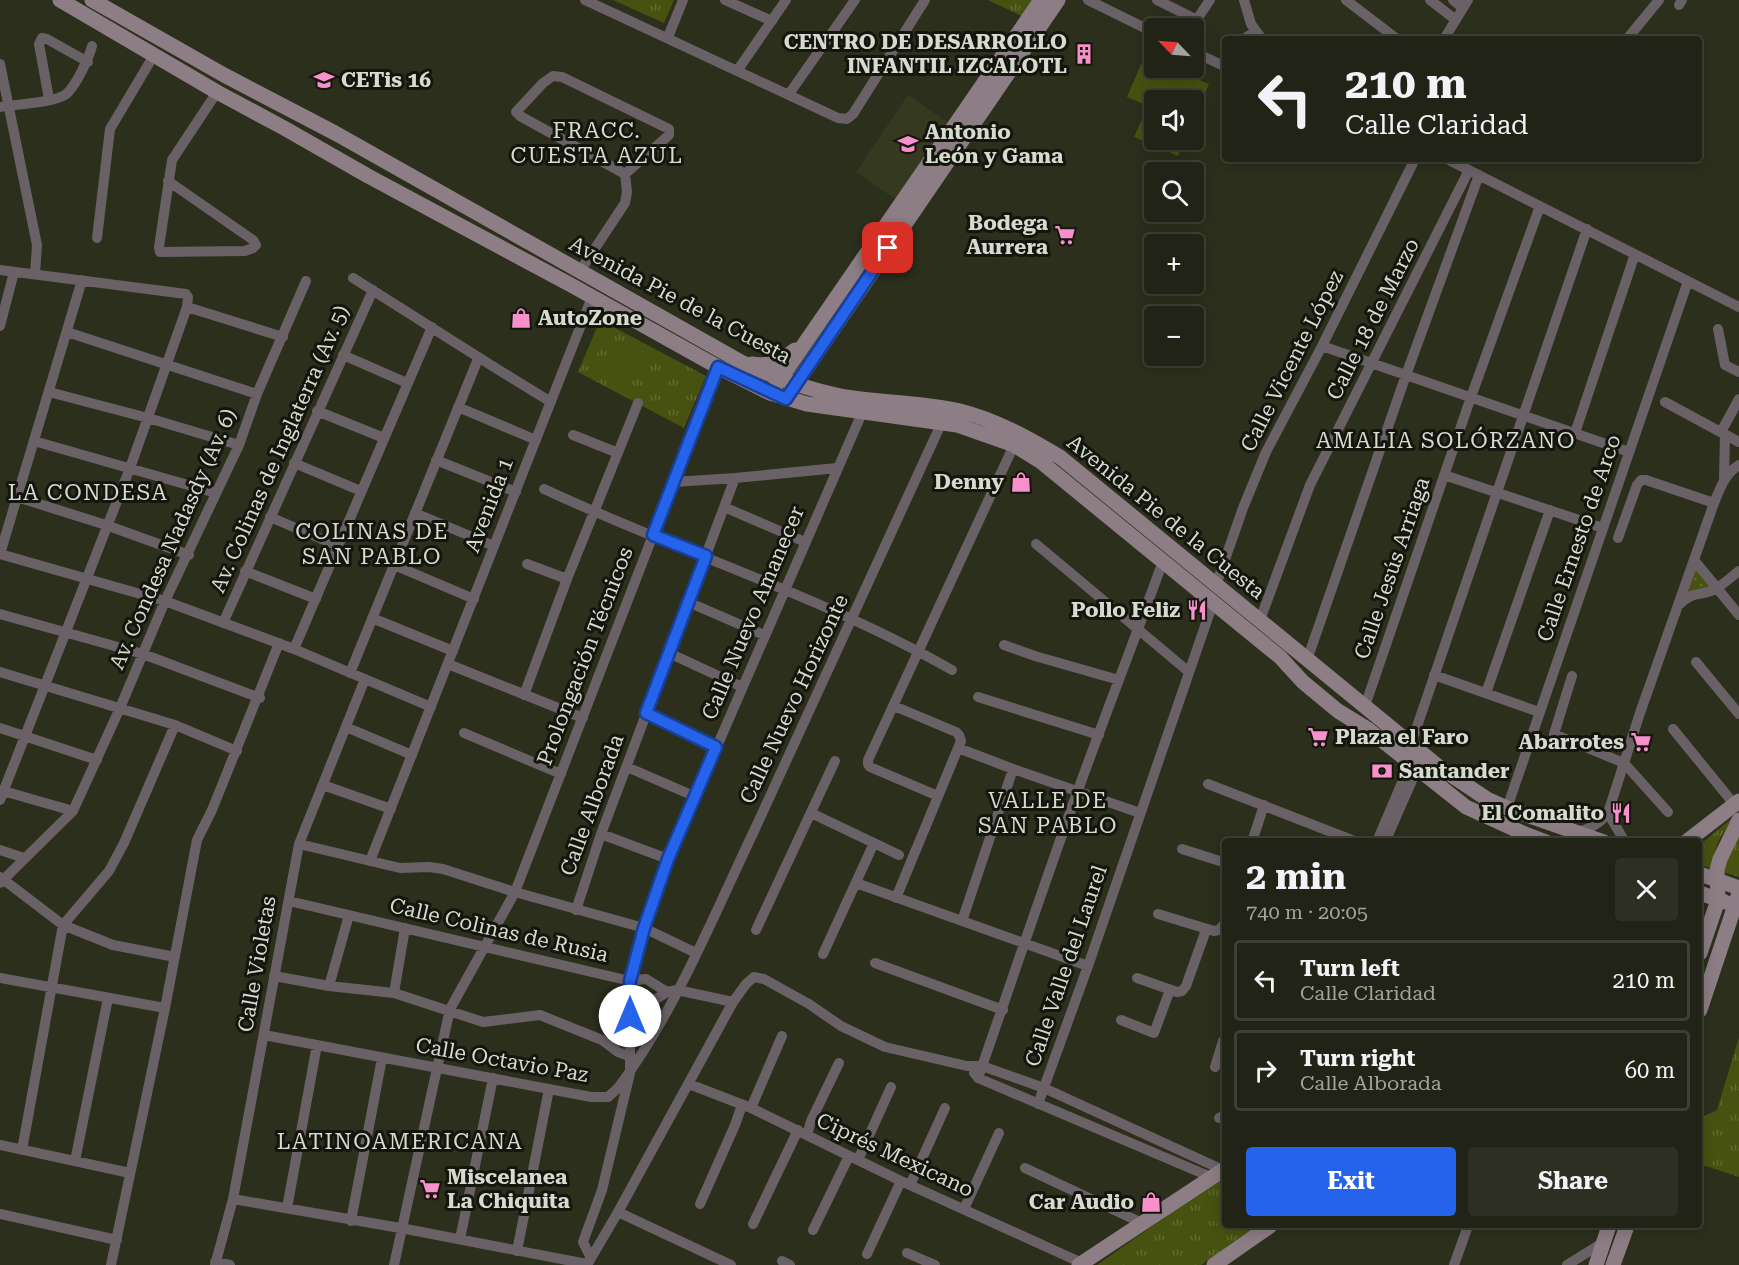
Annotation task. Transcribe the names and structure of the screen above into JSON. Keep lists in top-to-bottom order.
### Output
{
  "streets": {
    "main road": ["Avenida Pie de la Cuesta"],
    "street": [
      "Calle 18 de Marzo",
      "Calle Vicente López",
      "Av. Colinas de Inglaterra (Av. 5)",
      "Avenida 1",
      "Calle Ernesto de Arco",
      "Av. Condesa Nadasdy (Av. 6)",
      "Calle Jesús Arriaga",
      "Calle Nuevo Amanecer",
      "Prolongación Técnicos",
      "Calle Nuevo Horizonte",
      "Calle Alborada",
      "Calle Colinas de Rusia",
      "Calle Violetas",
      "Calle Valle del Laurel",
      "Calle Octavio Paz",
      "Ciprés Mexicano"
    ]
  },
  "crossings": [
    ["Avenida Pie de la Cuesta", "Calle 18 de Marzo"],
    ["Avenida Pie de la Cuesta", "Calle Vicente López"],
    ["Avenida Pie de la Cuesta", "Avenida 1"],
    ["Avenida Pie de la Cuesta", "Calle Ernesto de Arco"],
    ["Avenida Pie de la Cuesta", "Calle Jesús Arriaga"],
    ["Avenida Pie de la Cuesta", "Calle Nuevo Amanecer"],
    ["Avenida Pie de la Cuesta", "Prolongación Técnicos"],
    ["Avenida Pie de la Cuesta", "Calle Nuevo Horizonte"],
    ["Avenida Pie de la Cuesta", "Calle Valle del Laurel"],
    ["Calle Nuevo Amanecer", "Calle Colinas de Rusia"],
    ["Calle Nuevo Amanecer", "Calle Octavio Paz"],
    ["Prolongación Técnicos", "Calle Colinas de Rusia"],
    ["Prolongación Técnicos", "Calle Octavio Paz"],
    ["Calle Nuevo Horizonte", "Calle Colinas de Rusia"],
    ["Calle Nuevo Horizonte", "Calle Octavio Paz"],
    ["Calle Colinas de Rusia", "Calle Violetas"],
    ["Calle Colinas de Rusia", "Calle Octavio Paz"],
    ["Calle Violetas", "Calle Octavio Paz"]
  ],
  "districts": [
    "FRACC. CUESTA AZUL",
    "AMALIA SOLÓRZANO",
    "LA CONDESA",
    "COLINAS DE SAN PABLO",
    "VALLE DE SAN PABLO",
    "LATINOAMERICANA"
  ],
  "places": {
    "building": ["CENTRO DE DESARROLLO INFANTIL IZCALOTL"],
    "school or university": ["CETis 16", "Antonio León y Gama"],
    "supermarket": [
      "Bodega Aurrera",
      "Plaza el Faro",
      "Abarrotes",
      "Miscelanea La Chiquita"
    ],
    "shop": ["AutoZone", "Denny", "Car Audio"],
    "restaurant": ["Pollo Feliz", "El Comalito"],
    "bank": ["Santander"]
  },
  "north": "top left",
  "page": {
    "map_buttons": ["+", "−"],
    "turn": ["210 m", "Calle Claridad"],
    "heading": ["2 min", "740 m · 20:05"],
    "list": [
      {
        "name": "Turn left",
        "note": "Calle Claridad",
        "value": "210 m"
      },
      {
        "name": "Turn right",
        "note": "Calle Alborada",
        "value": "60 m"
      }
    ],
    "buttons": ["Exit", "Share"]
  }
}
